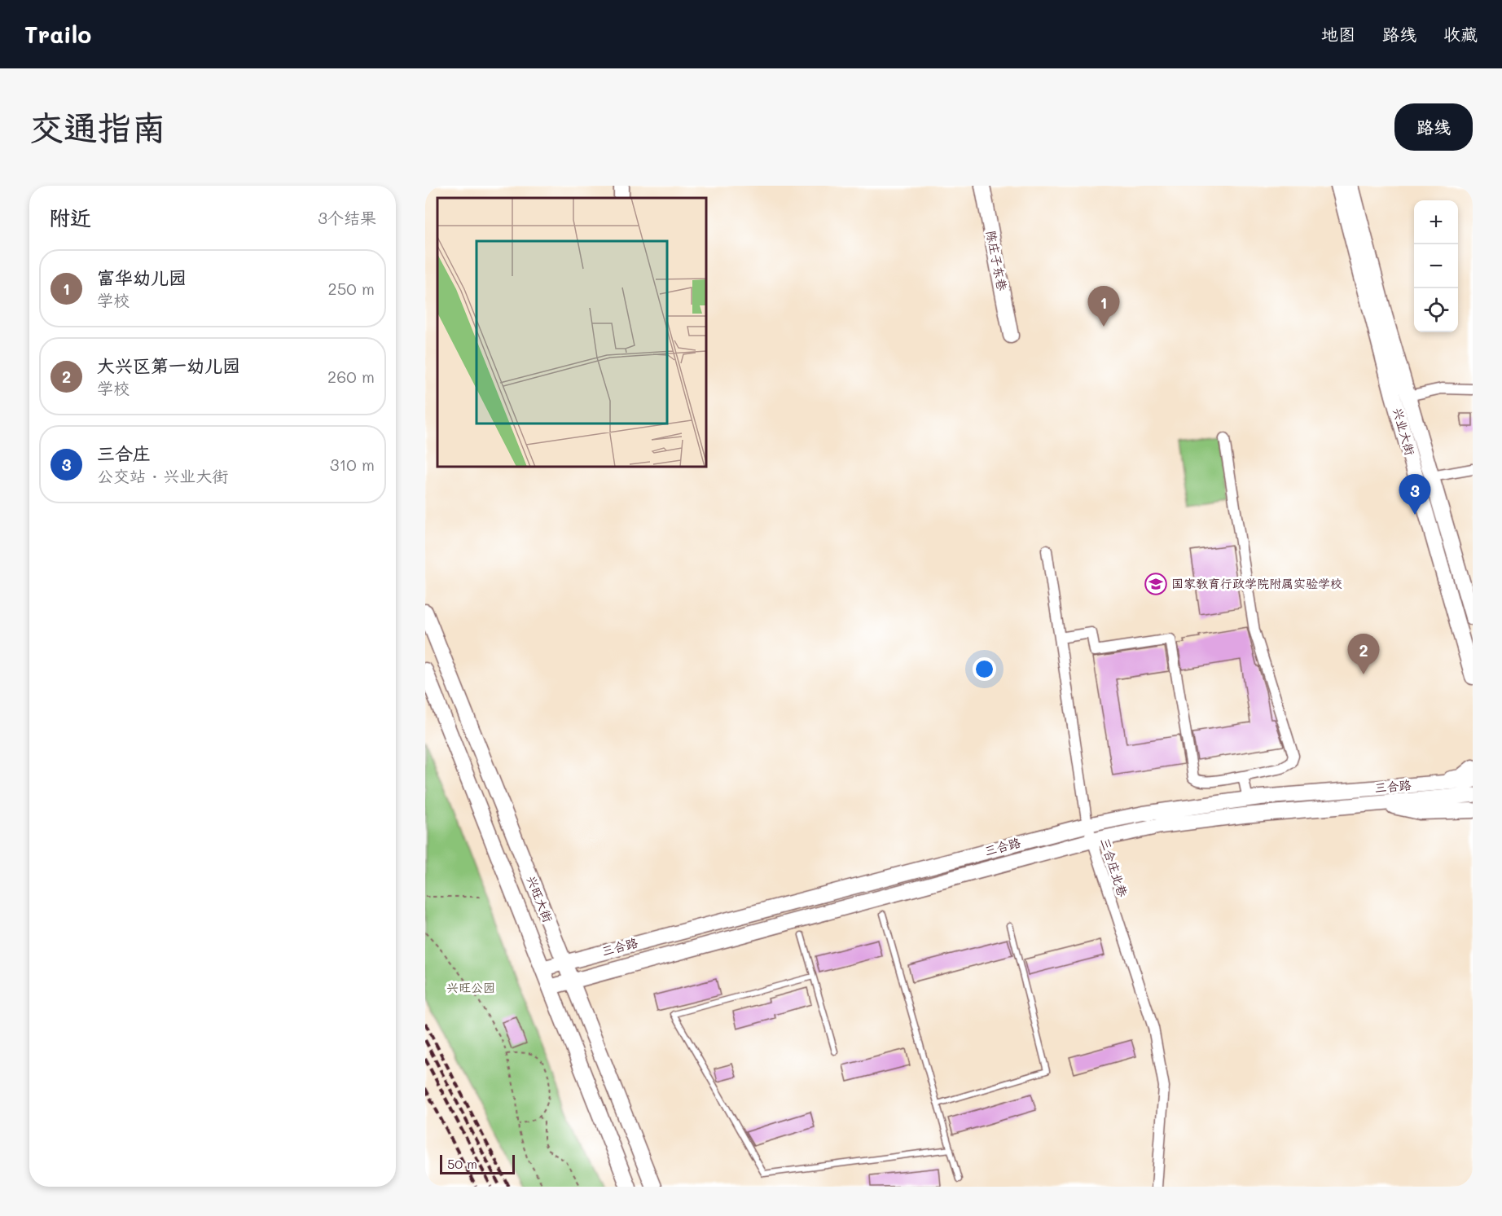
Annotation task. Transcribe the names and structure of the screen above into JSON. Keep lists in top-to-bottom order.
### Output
{
  "streets": {
    "street": [
      "陈庄子东巷",
      "兴业大街",
      "三合路",
      "三合庄北巷",
      "兴旺大街"
    ]
  },
  "crossings": [
    ["三合路", "三合庄北巷"],
    ["三合路", "兴旺大街"]
  ],
  "parks": ["兴旺公园"],
  "places": {
    "school or university": ["国家教育行政学院附属实验学校"]
  },
  "scale_bar": "50 m",
  "page": {
    "header": "Trailo",
    "nav": ["地图", "路线", "收藏"],
    "buttons": "路线",
    "title": "交通指南",
    "heading": ["附近", "3个结果"],
    "map_buttons": ["+", "−"],
    "list": [
      {
        "mark": "1",
        "name": "富华幼儿园",
        "note": "学校",
        "value": "250 m"
      },
      {
        "mark": "2",
        "name": "大兴区第一幼儿园",
        "note": "学校",
        "value": "260 m"
      },
      {
        "mark": "3",
        "name": "三合庄",
        "note": "公交站 · 兴业大街",
        "value": "310 m"
      }
    ],
    "pins": ["1", "3", "2"],
    "scale": "50 m"
  }
}
